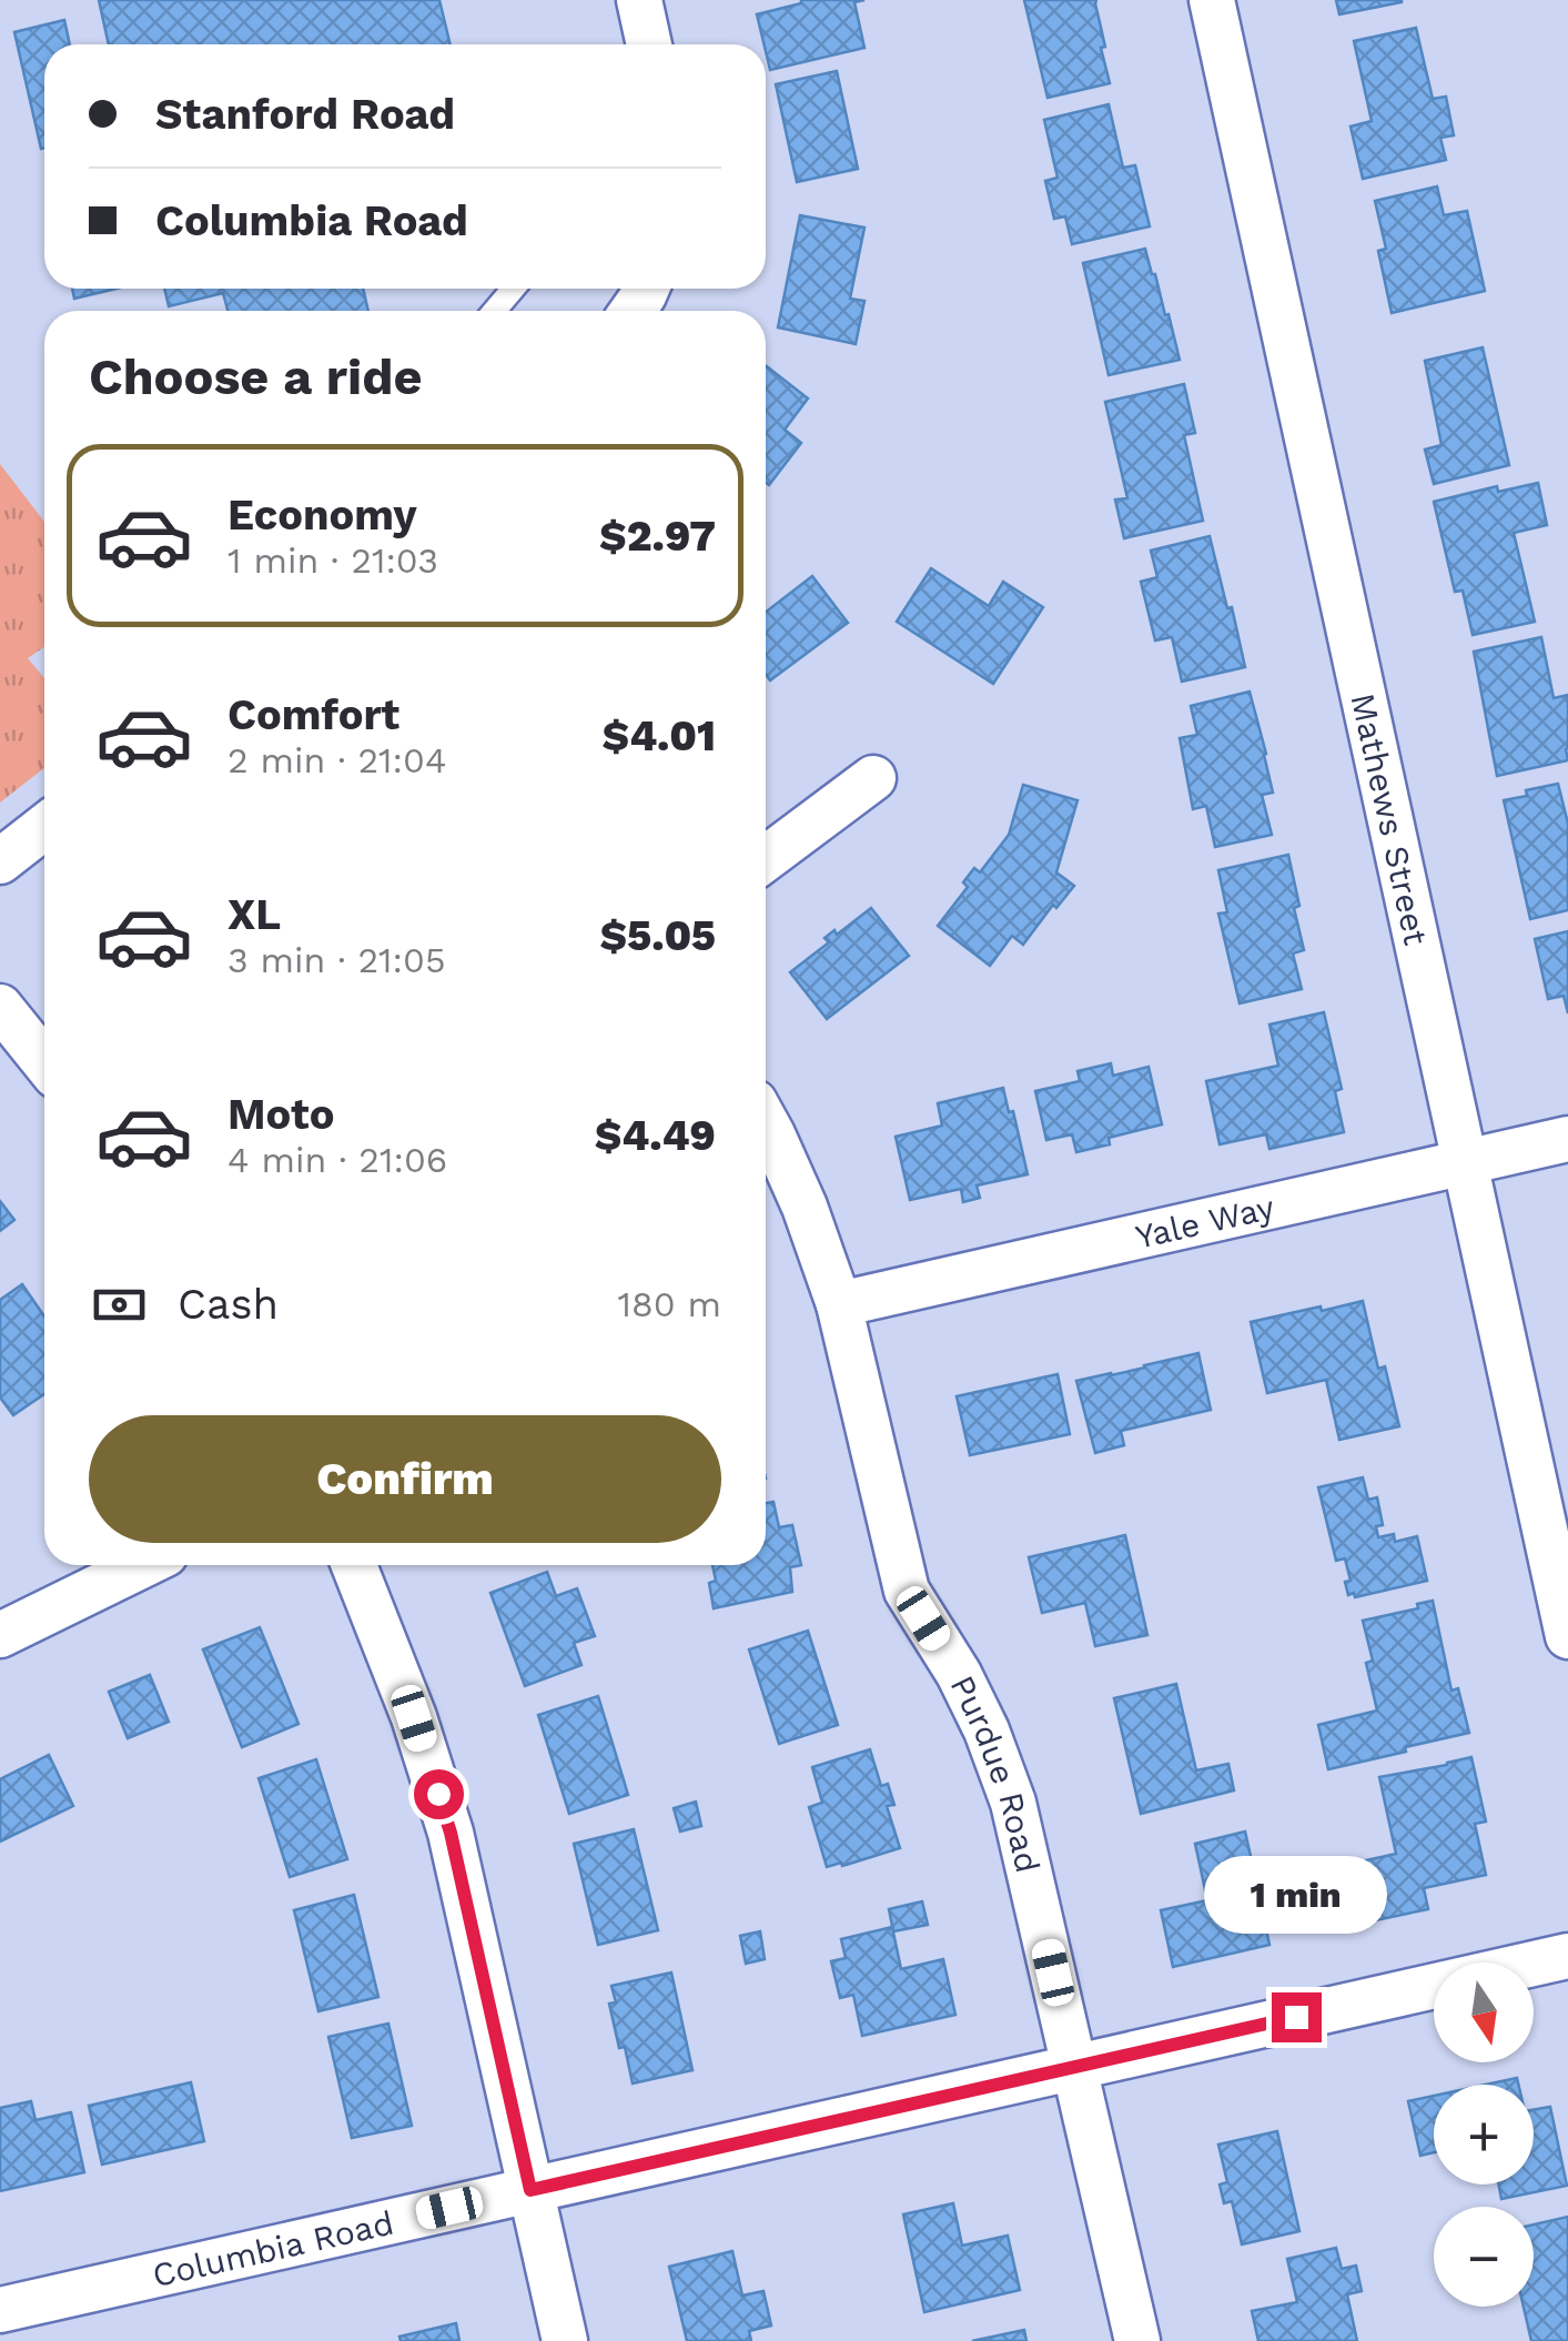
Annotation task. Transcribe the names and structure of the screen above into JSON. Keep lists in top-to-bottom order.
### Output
{
  "streets": {
    "street": [
      "Mathews Street",
      "Yale Way",
      "Purdue Road",
      "Columbia Road"
    ]
  },
  "crossings": [
    ["Mathews Street", "Yale Way"],
    ["Yale Way", "Purdue Road"],
    ["Purdue Road", "Columbia Road"]
  ],
  "north": "bottom",
  "page": {
    "banner": ["Stanford Road", "Columbia Road"],
    "heading": "Choose a ride",
    "list": [
      {
        "name": "Economy",
        "note": "1 min · 21:03",
        "value": "$2.97"
      },
      {
        "name": "Comfort",
        "note": "2 min · 21:04",
        "value": "$4.01"
      },
      {
        "name": "XL",
        "note": "3 min · 21:05",
        "value": "$5.05"
      },
      {
        "name": "Moto",
        "note": "4 min · 21:06",
        "value": "$4.49"
      }
    ],
    "pay": ["Cash", "180 m"],
    "buttons": "Confirm",
    "bubble": "1 min",
    "map_buttons": ["+", "−"]
  }
}
